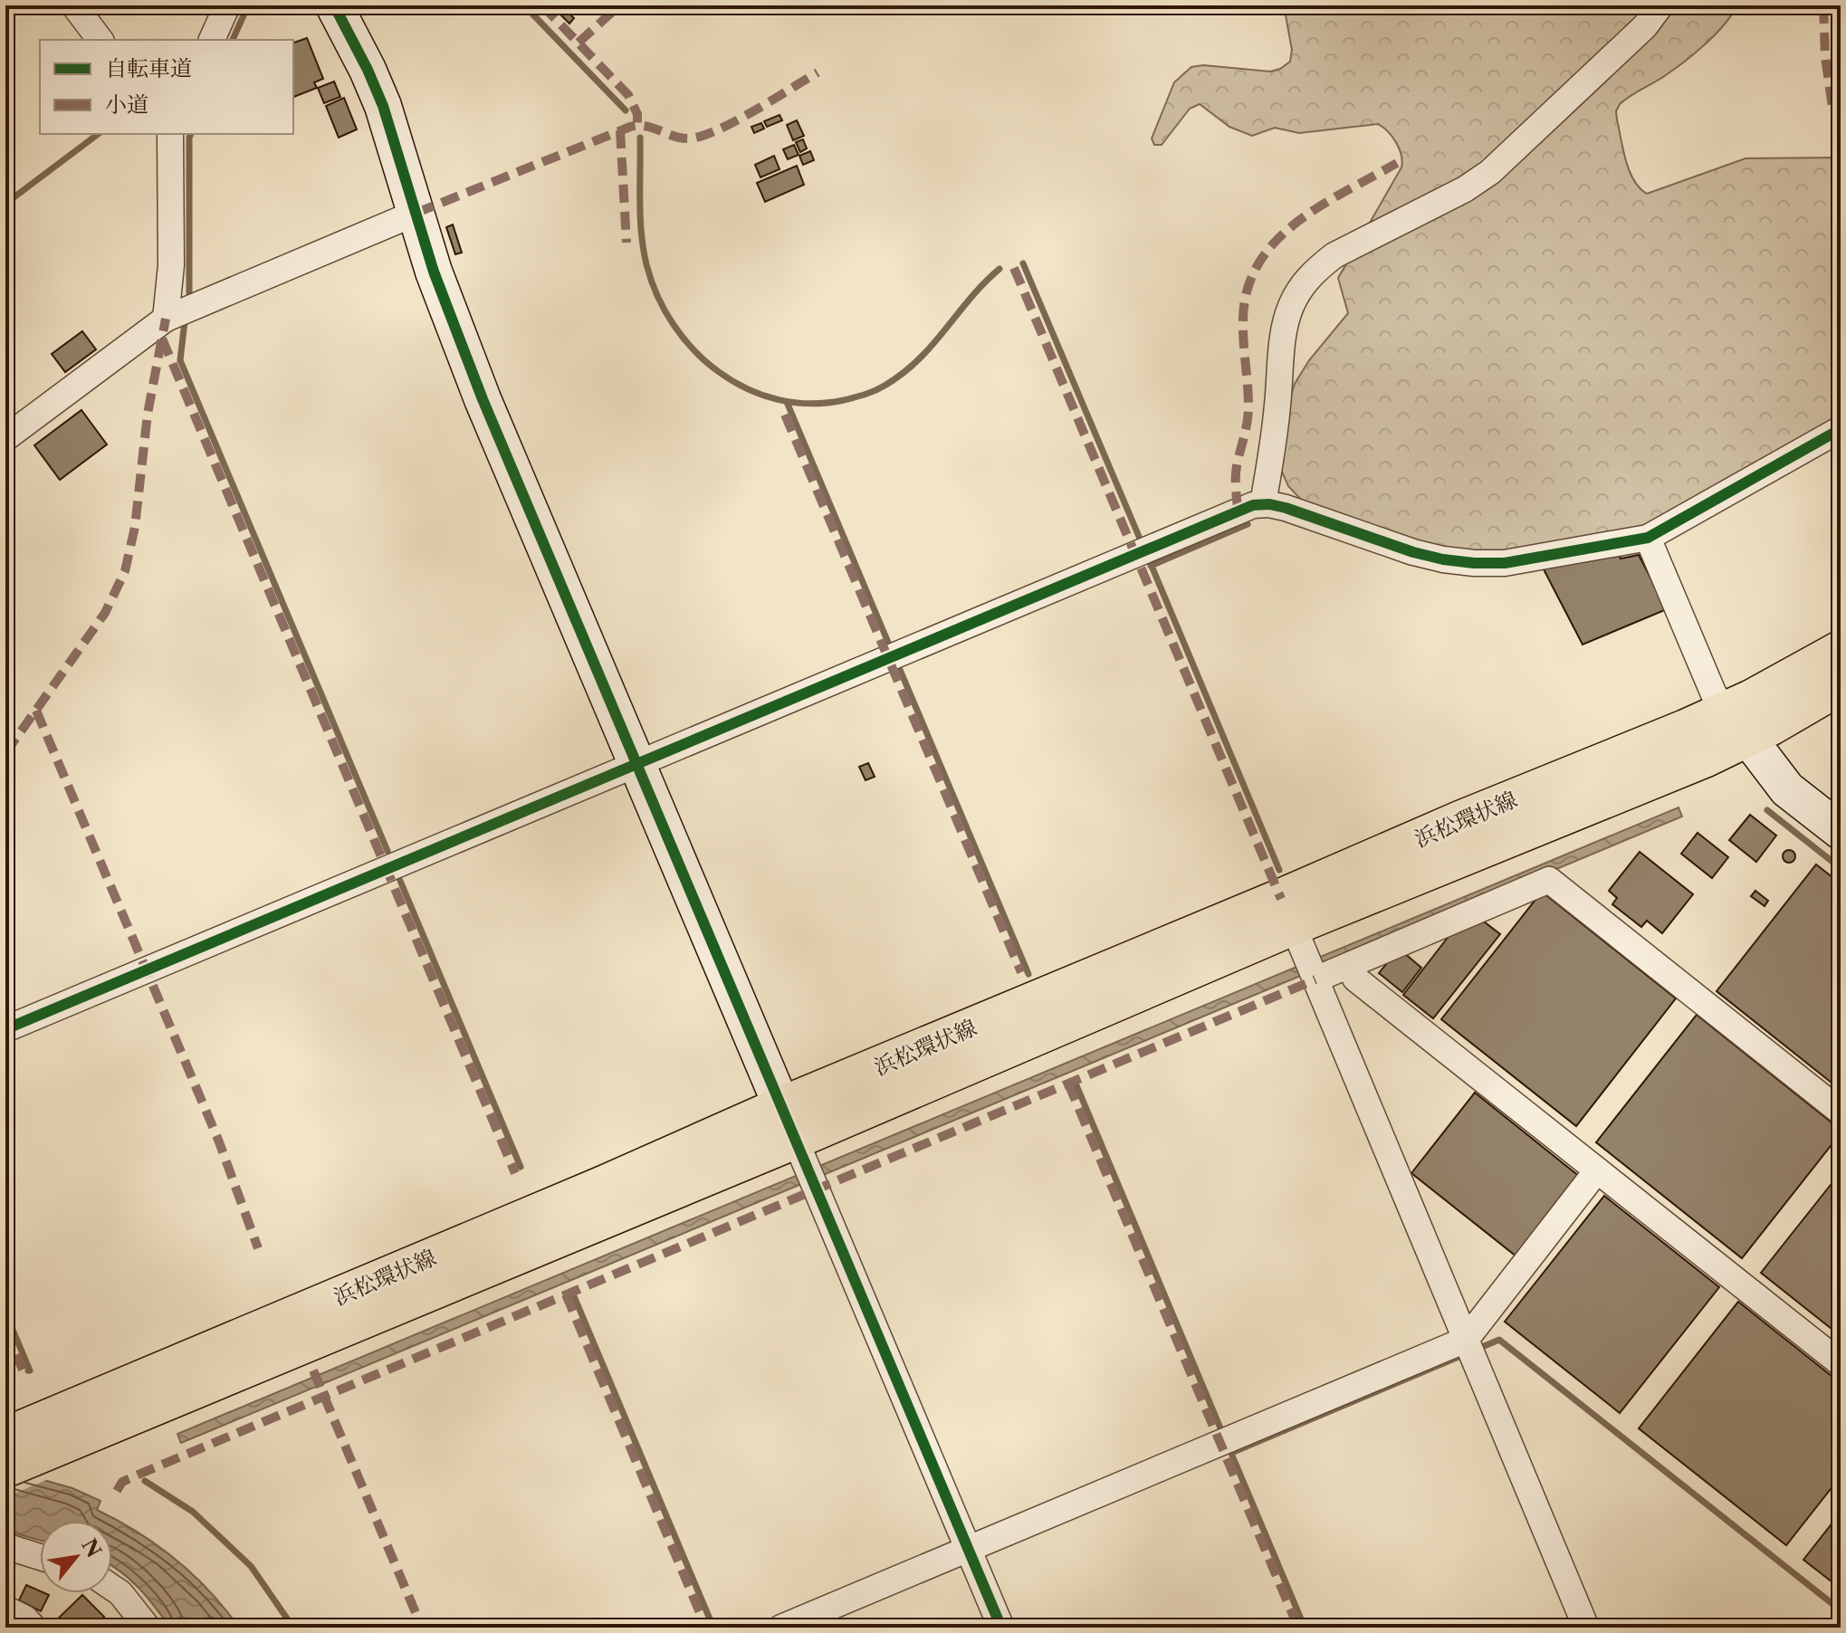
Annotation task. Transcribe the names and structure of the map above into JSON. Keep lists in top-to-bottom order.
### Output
{
  "streets": {
    "main road": ["浜松環状線"]
  },
  "legend": ["自転車道", "小道"],
  "north": "top right"
}
